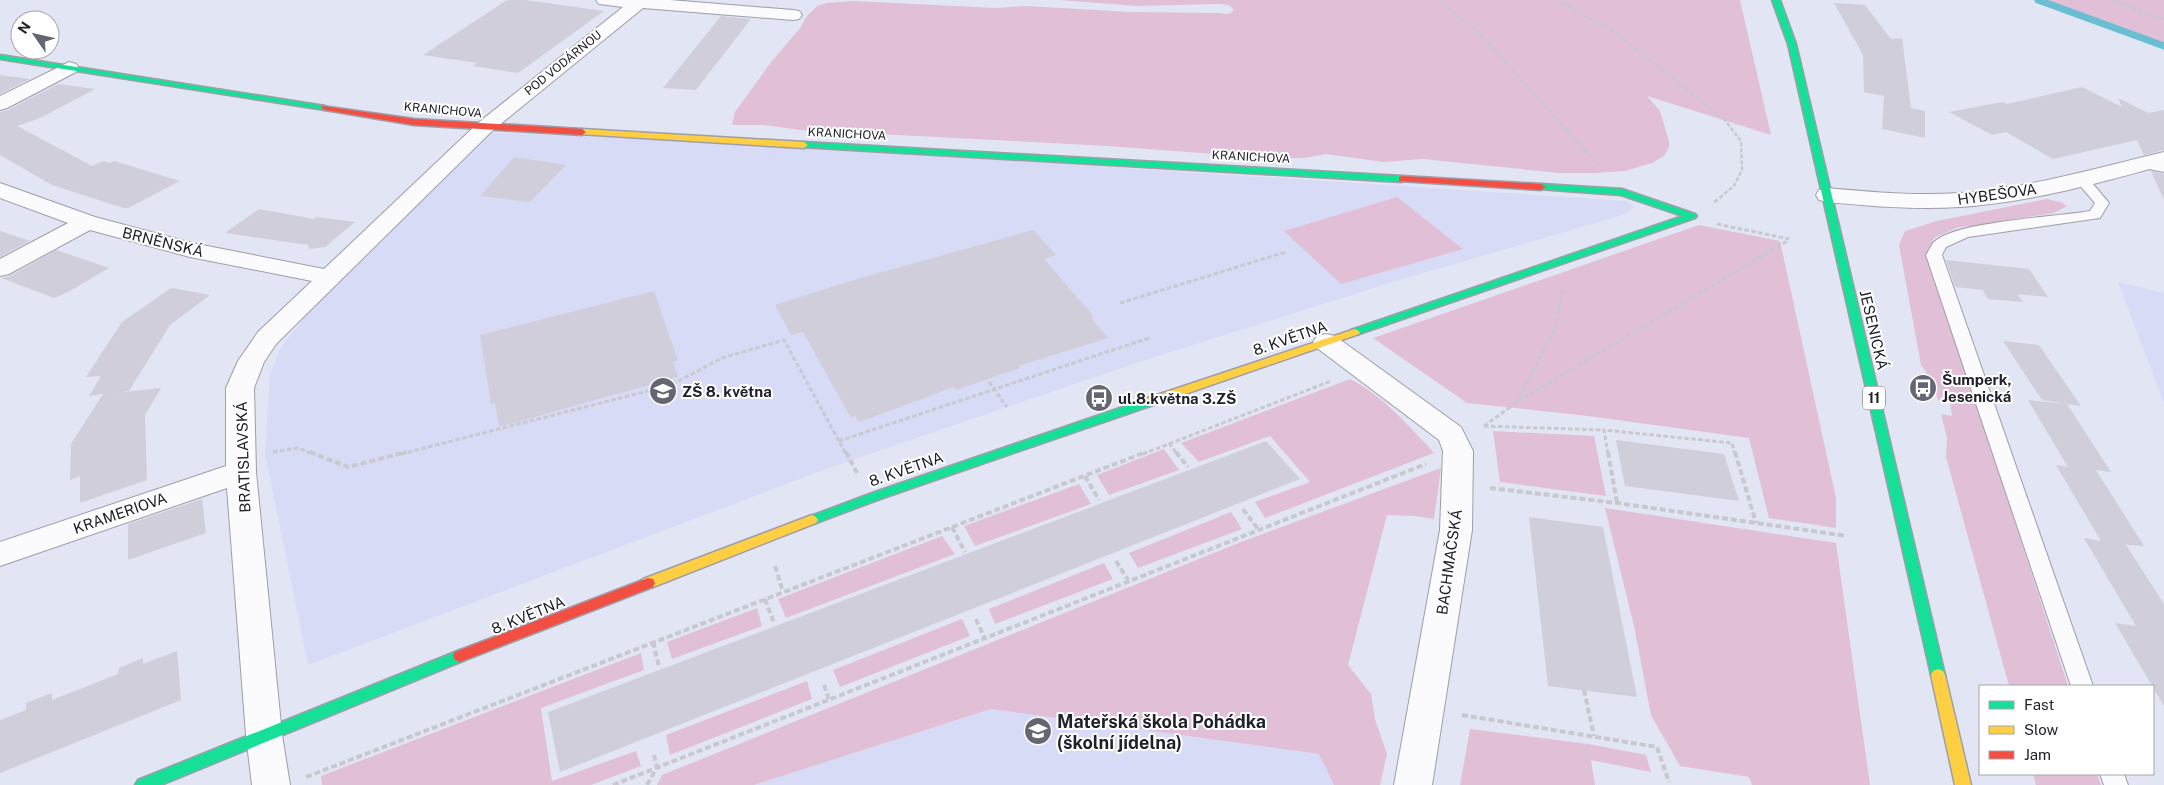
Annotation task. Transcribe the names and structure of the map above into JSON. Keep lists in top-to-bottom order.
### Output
{
  "streets": {
    "street": [
      "POD VODÁRNOU",
      "KRANICHOVA",
      "HYBEŠOVA",
      "BRNĚNSKÁ",
      "JESENICKÁ",
      "8. KVĚTNA",
      "11",
      "BRATISLAVSKÁ",
      "KRAMERIOVA",
      "BACHMAČSKÁ"
    ]
  },
  "crossings": [
    ["POD VODÁRNOU", "KRANICHOVA"],
    ["POD VODÁRNOU", "BRATISLAVSKÁ"],
    ["KRANICHOVA", "8. KVĚTNA"],
    ["KRANICHOVA", "BRATISLAVSKÁ"],
    ["HYBEŠOVA", "JESENICKÁ"],
    ["BRNĚNSKÁ", "BRATISLAVSKÁ"],
    ["8. KVĚTNA", "BRATISLAVSKÁ"],
    ["BRATISLAVSKÁ", "KRAMERIOVA"]
  ],
  "places": {
    "bus stop": ["Šumperk, Jesenická", "ul.8.května 3.ZŠ"],
    "school or university": ["ZŠ 8. května", "Mateřská škola Pohádka (školní jídelna)"]
  },
  "legend": ["Fast", "Slow", "Jam"],
  "north": "top left"
}
